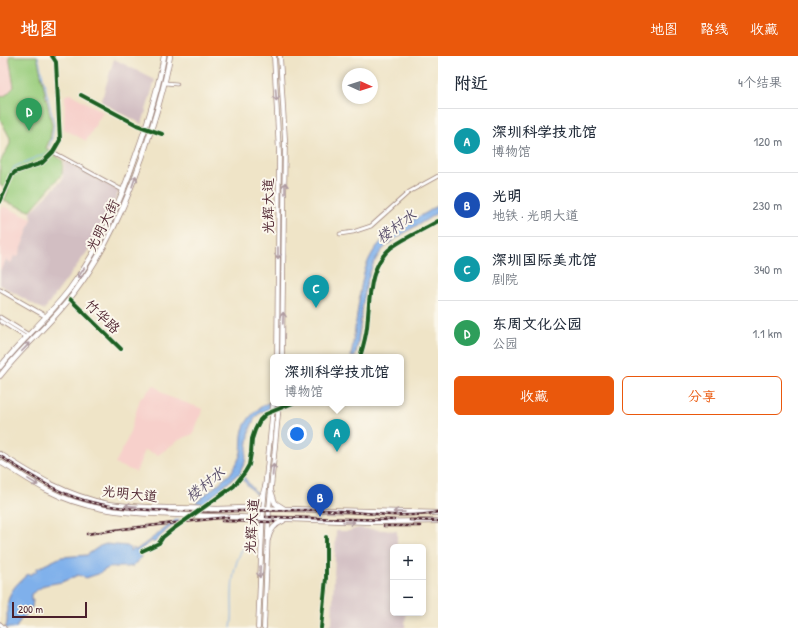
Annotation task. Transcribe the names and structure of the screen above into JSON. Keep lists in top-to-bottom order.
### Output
{
  "streets": {
    "main road": ["光辉大道", "光明大街", "光明大道"],
    "street": ["竹华路"]
  },
  "crossings": [
    ["光辉大道", "光明大道"],
    ["光明大街", "竹华路"]
  ],
  "water": ["楼村水"],
  "scale_bar": "200 m",
  "north": "right",
  "page": {
    "header": "地图",
    "nav": ["地图", "路线", "收藏"],
    "heading": ["附近", "4个结果"],
    "pins": [
      "D",
      "C",
      "A",
      "B"
    ],
    "list": [
      {
        "mark": "A",
        "name": "深圳科学技术馆",
        "note": "博物馆",
        "value": "120 m"
      },
      {
        "mark": "B",
        "name": "光明",
        "note": "地铁 · 光明大道",
        "value": "230 m"
      },
      {
        "mark": "C",
        "name": "深圳国际美术馆",
        "note": "剧院",
        "value": "340 m"
      },
      {
        "mark": "D",
        "name": "东周文化公园",
        "note": "公园",
        "value": "1.1 km"
      }
    ],
    "popup": ["深圳科学技术馆", "博物馆"],
    "buttons": ["收藏", "分享"],
    "map_buttons": ["+", "−"],
    "scale": "200 m"
  }
}
